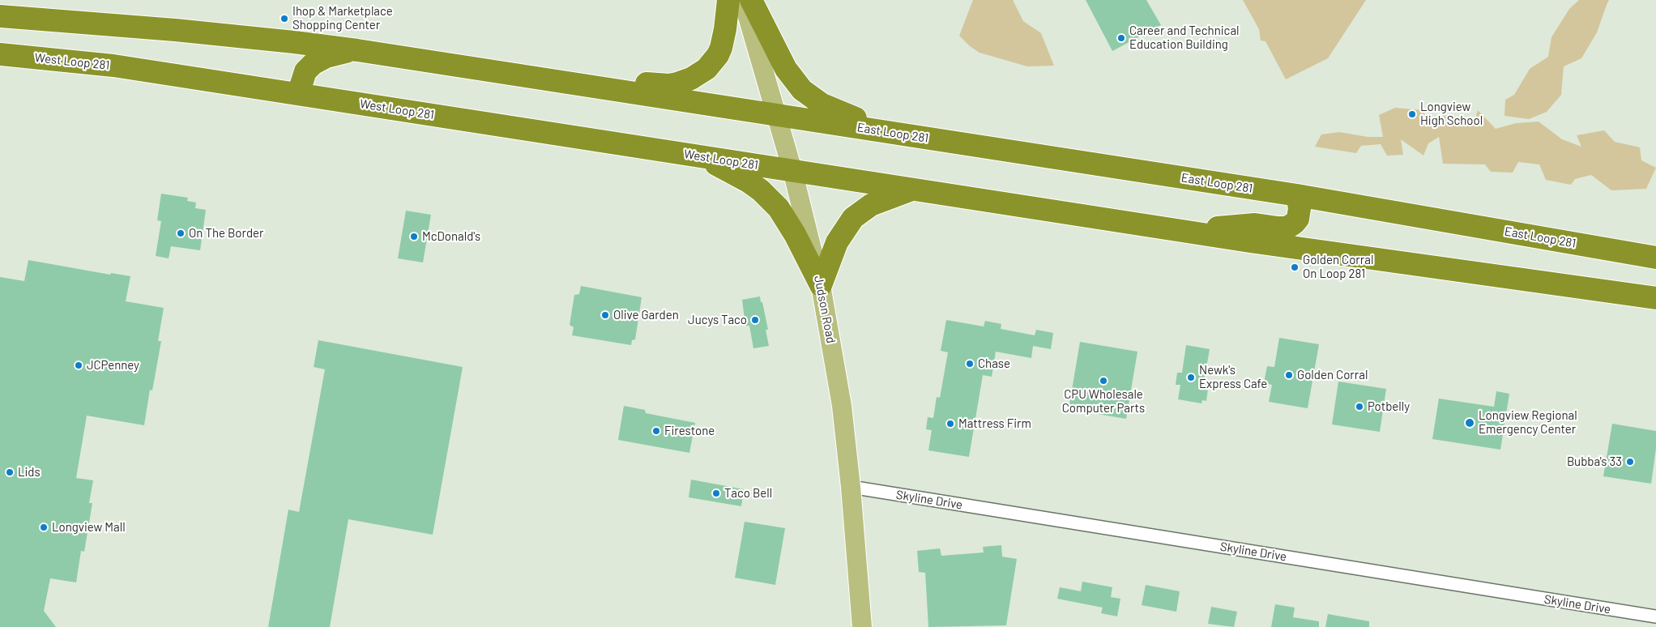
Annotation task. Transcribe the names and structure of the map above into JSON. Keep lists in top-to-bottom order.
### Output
{
  "streets": {
    "highway": ["West Loop 281", "East Loop 281"],
    "main road": ["Judson Road"],
    "street": ["Skyline Drive"]
  },
  "crossings": [
    ["West Loop 281", "Judson Road"],
    ["East Loop 281", "Judson Road"],
    ["Judson Road", "Skyline Drive"]
  ],
  "places": [
    "Ihop & Marketplace Shopping Center",
    "Career and Technical Education Building",
    "Longview High School",
    "On The Border",
    "McDonald's",
    "Golden Corral On Loop 281",
    "Olive Garden",
    "Jucys Taco",
    "Chase",
    "JCPenney",
    "Golden Corral",
    "Newk's Express Cafe",
    "CPU Wholesale Computer Parts",
    "Potbelly",
    "Longview Regional Emergency Center",
    "Mattress Firm",
    "Firestone",
    "Bubba's 33",
    "Lids",
    "Taco Bell",
    "Longview Mall"
  ]
}
